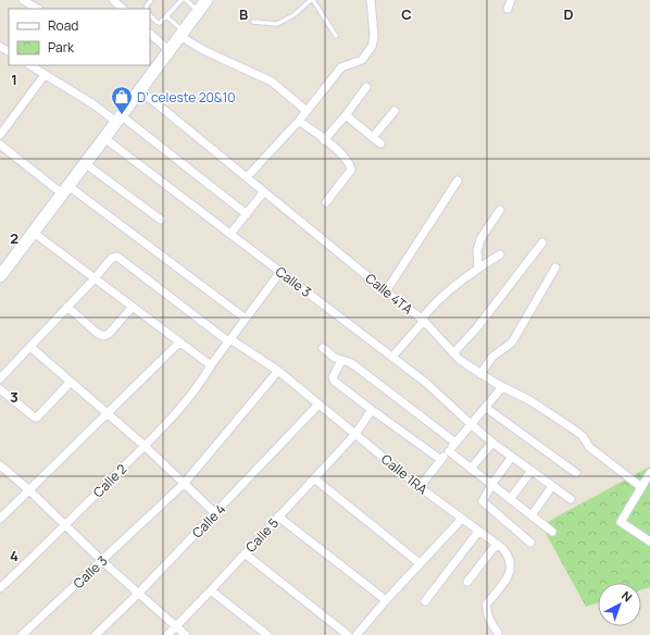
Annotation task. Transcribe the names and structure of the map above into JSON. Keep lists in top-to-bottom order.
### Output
{
  "streets": {
    "street": [
      "Calle 3",
      "Calle 4TA",
      "Calle 1RA",
      "Calle 2",
      "Calle 4",
      "Calle 5"
    ]
  },
  "crossings": [
    ["Calle 3", "Calle 1RA"],
    ["Calle 3", "Calle 2"],
    ["Calle 1RA", "Calle 2"],
    ["Calle 1RA", "Calle 4"],
    ["Calle 1RA", "Calle 5"]
  ],
  "places": {
    "shop": ["D’ celeste 20&10"]
  },
  "legend": ["Road", "Park"],
  "north": "top right",
  "grid": {
    "columns": ["B", "C", "D"],
    "rows": [
      "1",
      "2",
      "3",
      "4"
    ]
  }
}
